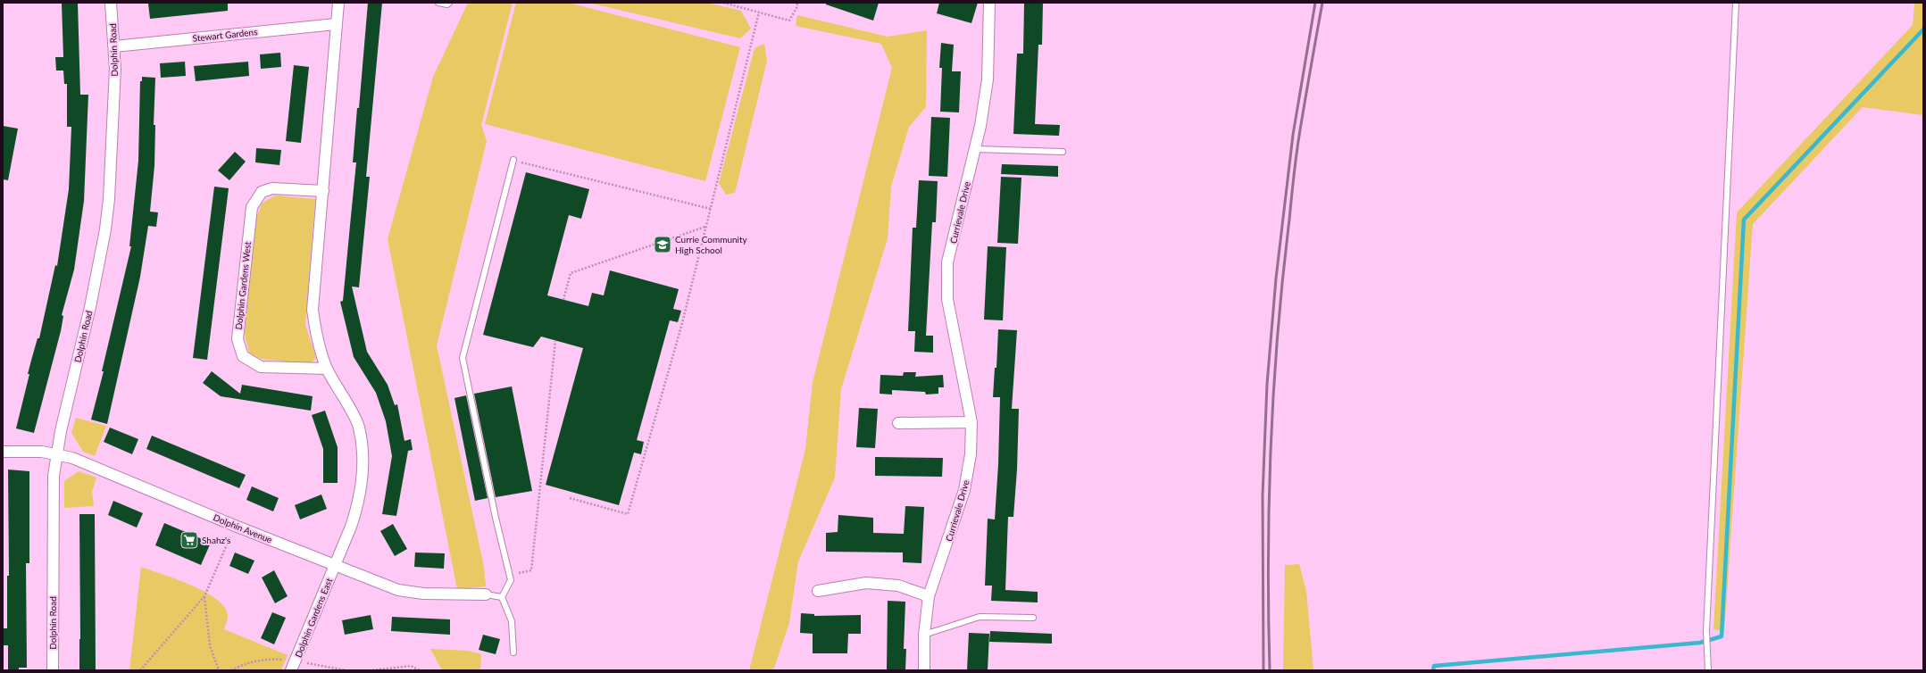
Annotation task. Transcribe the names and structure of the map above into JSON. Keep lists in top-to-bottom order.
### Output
{
  "streets": {
    "street": [
      "Stewart Gardens",
      "Dolphin Road",
      "Currievale Drive",
      "Dolphin Gardens West",
      "Dolphin Avenue",
      "Dolphin Gardens East"
    ]
  },
  "crossings": [
    ["Stewart Gardens", "Dolphin Road"],
    ["Dolphin Road", "Dolphin Avenue"],
    ["Dolphin Avenue", "Dolphin Gardens East"]
  ],
  "places": {
    "school or university": ["Currie Community High School"],
    "supermarket": ["Shahz's"]
  }
}
